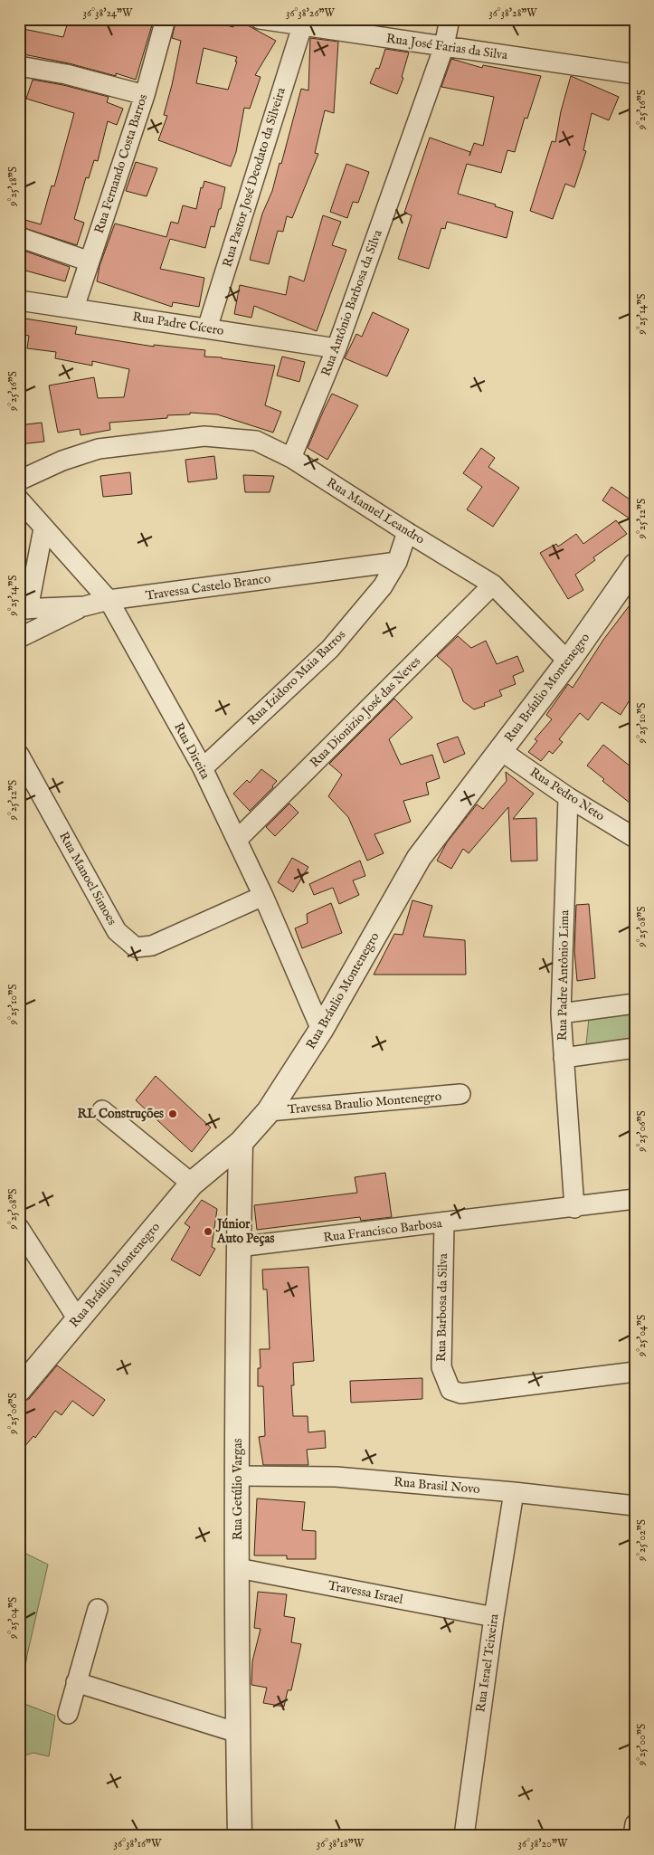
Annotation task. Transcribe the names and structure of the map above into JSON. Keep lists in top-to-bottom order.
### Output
{
  "streets": {
    "street": [
      "Rua José Farias da Silva",
      "Rua Fernando Costa Barros",
      "Rua Pastor José Deodato da Silveira",
      "Rua Antônio Barbosa da Silva",
      "Rua Padre Cícero",
      "Rua Manuel Leandro",
      "Travessa Castelo Branco",
      "Rua Izidoro Maia Barros",
      "Rua Bráulio Montenegro",
      "Rua Dionizio José das Neves",
      "Rua Direita",
      "Rua Pedro Neto",
      "Rua Manoel Simoes",
      "Rua Padre Antônio Lima",
      "Travessa Braulio Montenegro",
      "Rua Francisco Barbosa",
      "Rua Barbosa da Silva",
      "Rua Brasil Novo",
      "Rua Getúlio Vargas",
      "Travessa Israel",
      "Rua Israel Teixeira"
    ]
  },
  "crossings": [
    ["Rua José Farias da Silva", "Rua Pastor José Deodato da Silveira"],
    ["Rua José Farias da Silva", "Rua Antônio Barbosa da Silva"],
    ["Rua Fernando Costa Barros", "Rua Padre Cícero"],
    ["Rua Pastor José Deodato da Silveira", "Rua Padre Cícero"],
    ["Rua Antônio Barbosa da Silva", "Rua Padre Cícero"],
    ["Rua Antônio Barbosa da Silva", "Rua Manuel Leandro"],
    ["Rua Manuel Leandro", "Rua Izidoro Maia Barros"],
    ["Rua Manuel Leandro", "Rua Bráulio Montenegro"],
    ["Rua Manuel Leandro", "Rua Dionizio José das Neves"],
    ["Travessa Castelo Branco", "Rua Izidoro Maia Barros"],
    ["Travessa Castelo Branco", "Rua Direita"],
    ["Rua Izidoro Maia Barros", "Rua Direita"],
    ["Rua Bráulio Montenegro", "Rua Direita"],
    ["Rua Bráulio Montenegro", "Rua Pedro Neto"],
    ["Rua Bráulio Montenegro", "Travessa Braulio Montenegro"],
    ["Rua Bráulio Montenegro", "Rua Getúlio Vargas"],
    ["Rua Dionizio José das Neves", "Rua Direita"],
    ["Rua Direita", "Rua Manoel Simoes"],
    ["Rua Pedro Neto", "Rua Padre Antônio Lima"],
    ["Rua Padre Antônio Lima", "Rua Francisco Barbosa"],
    ["Rua Francisco Barbosa", "Rua Barbosa da Silva"],
    ["Rua Francisco Barbosa", "Rua Getúlio Vargas"],
    ["Rua Brasil Novo", "Rua Getúlio Vargas"],
    ["Rua Brasil Novo", "Rua Israel Teixeira"],
    ["Rua Getúlio Vargas", "Travessa Israel"],
    ["Travessa Israel", "Rua Israel Teixeira"]
  ],
  "places": ["RL Construções", "Júnior Auto Peças"],
  "coordinates": [
    "36°38'24\"W",
    "36°38'26\"W",
    "36°38'28\"W",
    "9°25'16\"S",
    "9°25'18\"S",
    "9°25'14\"S",
    "9°25'12\"S",
    "9°25'10\"S",
    "9°25'08\"S",
    "9°25'06\"S",
    "9°25'04\"S",
    "9°25'02\"S",
    "9°25'00\"S",
    "36°38'16\"W",
    "36°38'18\"W",
    "36°38'20\"W"
  ]
}
